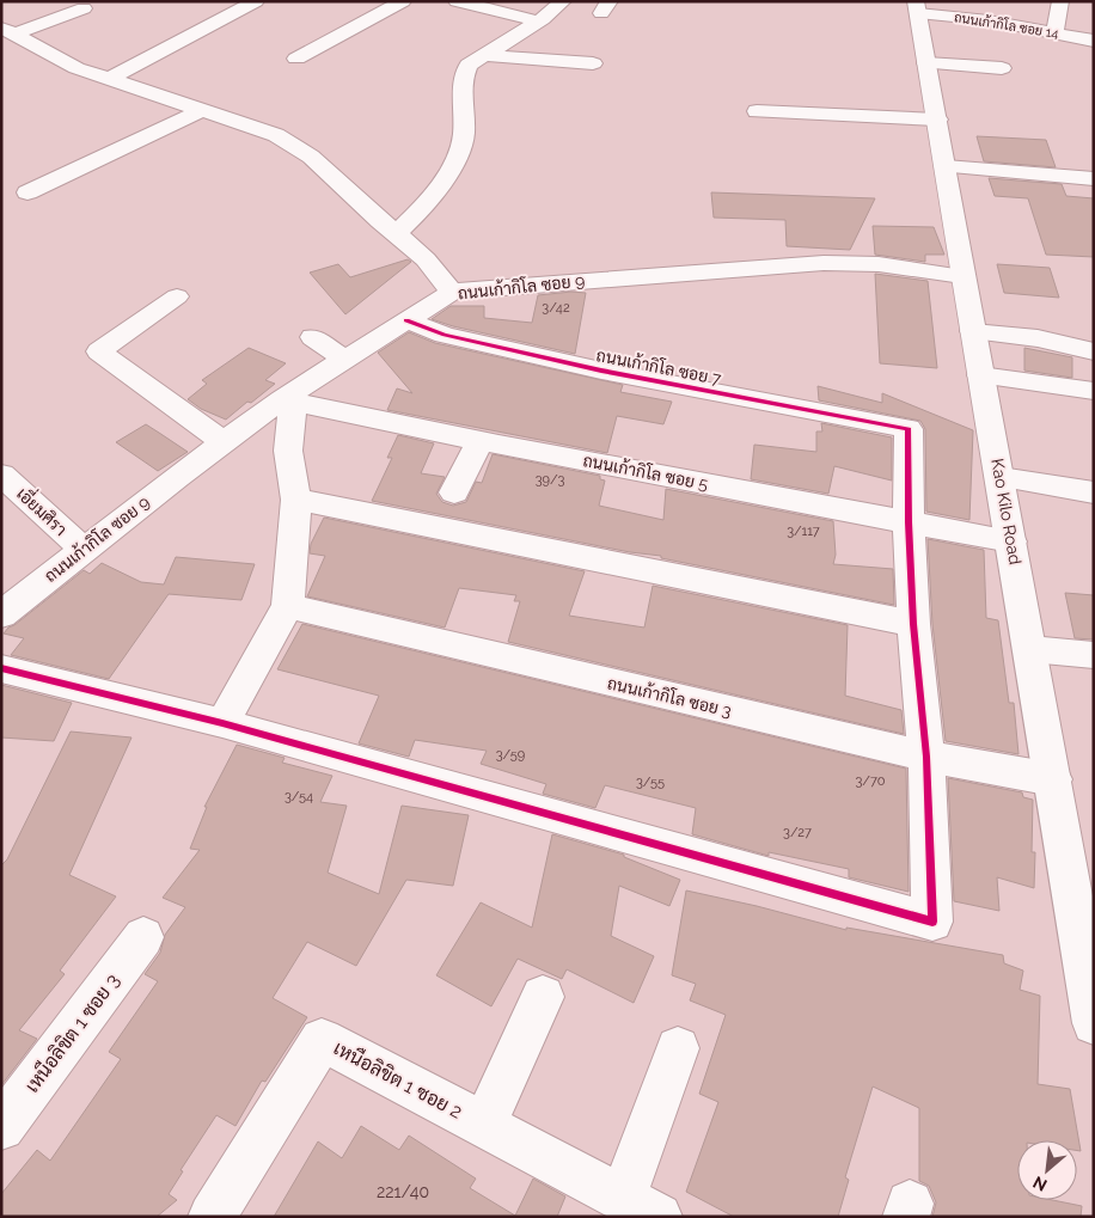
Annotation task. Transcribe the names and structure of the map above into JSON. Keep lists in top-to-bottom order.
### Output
{
  "streets": {
    "street": [
      "ถนนเก้ากิโล ซอย 14",
      "ถนนเก้ากิโล ซอย 9",
      "ถนนเก้ากิโล ซอย 7",
      "ถนนเก้ากิโล ซอย 5",
      "เอี่ยมศิรา",
      "Kao Kilo Road",
      "ถนนเก้ากิโล ซอย 3",
      "เหนือลิขิต 1 ซอย 3",
      "เหนือลิขิต 1 ซอย 2"
    ]
  },
  "crossings": [
    ["ถนนเก้ากิโล ซอย 14", "Kao Kilo Road"],
    ["ถนนเก้ากิโล ซอย 9", "ถนนเก้ากิโล ซอย 7"],
    ["ถนนเก้ากิโล ซอย 9", "ถนนเก้ากิโล ซอย 5"],
    ["ถนนเก้ากิโล ซอย 9", "เอี่ยมศิรา"],
    ["ถนนเก้ากิโล ซอย 9", "Kao Kilo Road"],
    ["ถนนเก้ากิโล ซอย 7", "ถนนเก้ากิโล ซอย 5"],
    ["ถนนเก้ากิโล ซอย 5", "Kao Kilo Road"],
    ["Kao Kilo Road", "ถนนเก้ากิโล ซอย 3"]
  ],
  "house_numbers": [
    "3/42",
    "39/3",
    "3/117",
    "3/59",
    "3/70",
    "3/55",
    "3/54",
    "3/27",
    "221/40"
  ],
  "north": "bottom left"
}
